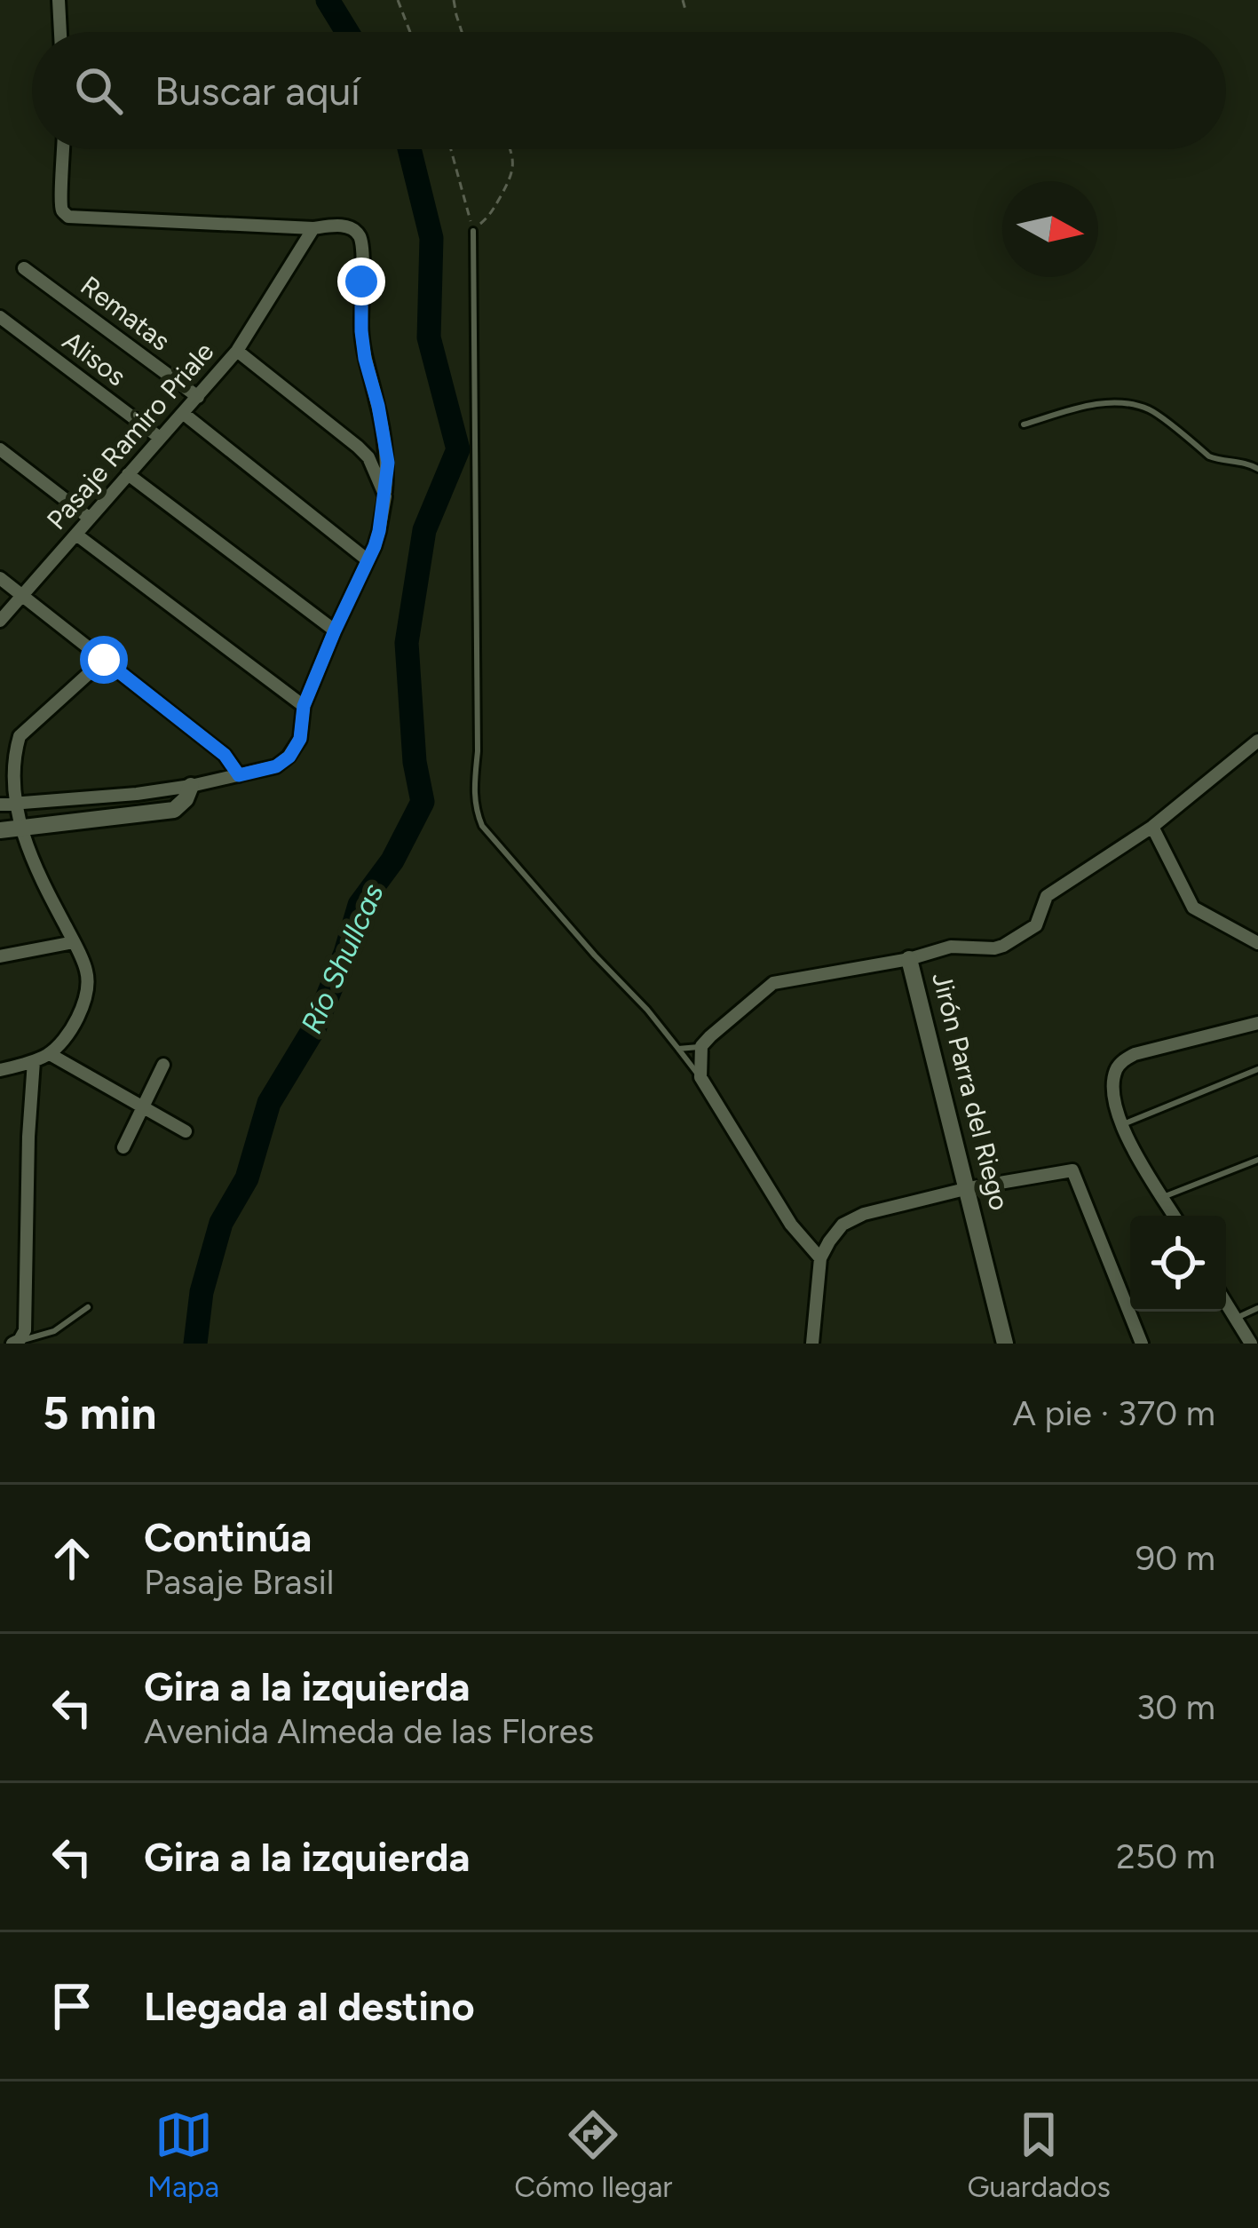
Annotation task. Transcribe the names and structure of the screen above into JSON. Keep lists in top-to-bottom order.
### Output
{
  "streets": {
    "street": [
      "Rematas",
      "Alisos",
      "Pasaje Ramiro Priale",
      "Jirón Parra del Riego"
    ]
  },
  "crossings": [
    ["Rematas", "Pasaje Ramiro Priale"],
    ["Alisos", "Pasaje Ramiro Priale"]
  ],
  "water": ["Río Shullcas"],
  "north": "right",
  "page": {
    "search": "Buscar aquí",
    "heading": ["5 min", "A pie · 370 m"],
    "list": [
      ["Continúa", "Pasaje Brasil", "90 m"],
      ["Gira a la izquierda", "Avenida Almeda de las Flores", "30 m"],
      ["Gira a la izquierda", "250 m"],
      "Llegada al destino"
    ],
    "nav": ["Mapa", "Cómo llegar", "Guardados"]
  }
}
